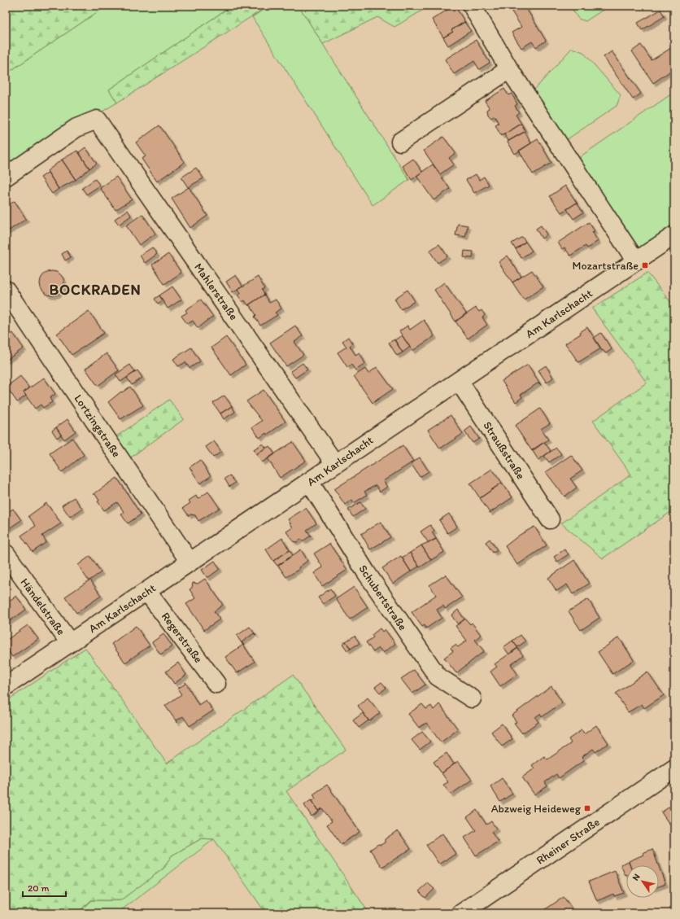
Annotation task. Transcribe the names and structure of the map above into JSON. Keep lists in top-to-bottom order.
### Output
{
  "streets": {
    "street": [
      "Mahlerstraße",
      "Am Karlschacht",
      "Lortzingstraße",
      "Straußstraße",
      "Schubertstraße",
      "Händelstraße",
      "Regerstraße",
      "Rheiner Straße"
    ]
  },
  "crossings": [
    ["Mahlerstraße", "Am Karlschacht"],
    ["Am Karlschacht", "Lortzingstraße"],
    ["Am Karlschacht", "Straußstraße"],
    ["Am Karlschacht", "Schubertstraße"],
    ["Am Karlschacht", "Händelstraße"],
    ["Am Karlschacht", "Regerstraße"]
  ],
  "districts": ["BOCKRADEN"],
  "places": {
    "transit": ["Mozartstraße", "Abzweig Heideweg"]
  },
  "scale_bar": "20 m",
  "north": "top left"
}
